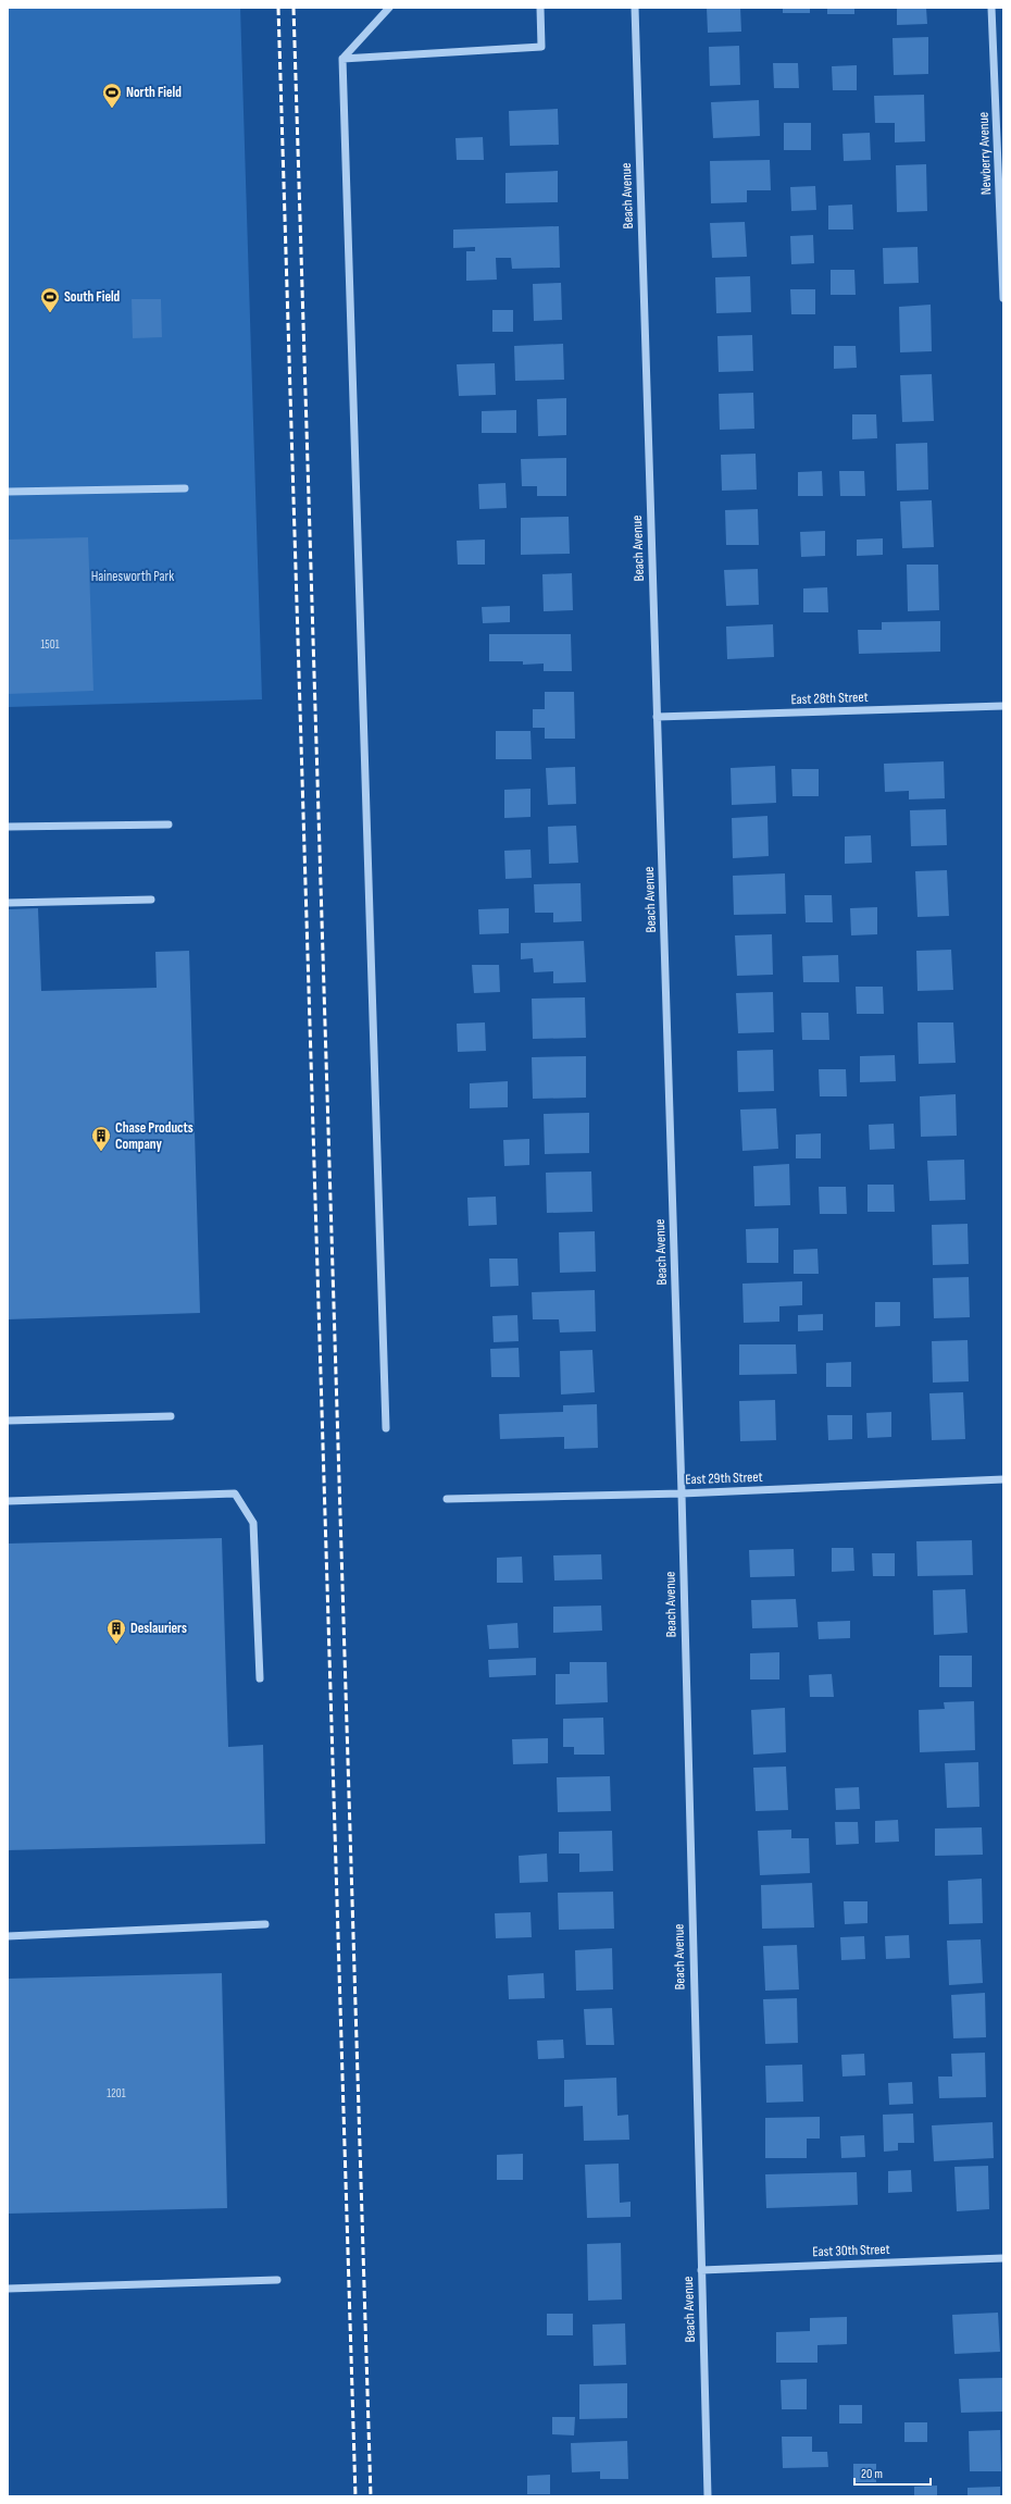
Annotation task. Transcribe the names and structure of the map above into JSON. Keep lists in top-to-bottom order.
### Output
{
  "streets": {
    "street": [
      "Newberry Avenue",
      "Beach Avenue",
      "East 28th Street",
      "East 29th Street",
      "East 30th Street"
    ]
  },
  "crossings": [
    ["Beach Avenue", "East 28th Street"],
    ["Beach Avenue", "East 29th Street"],
    ["Beach Avenue", "East 30th Street"]
  ],
  "parks": ["Hainesworth Park"],
  "places": {
    "sports": ["North Field", "South Field"],
    "building": ["Chase Products Company", "Deslauriers"]
  },
  "house_numbers": ["1501", "1201"],
  "scale_bar": "20 m"
}
